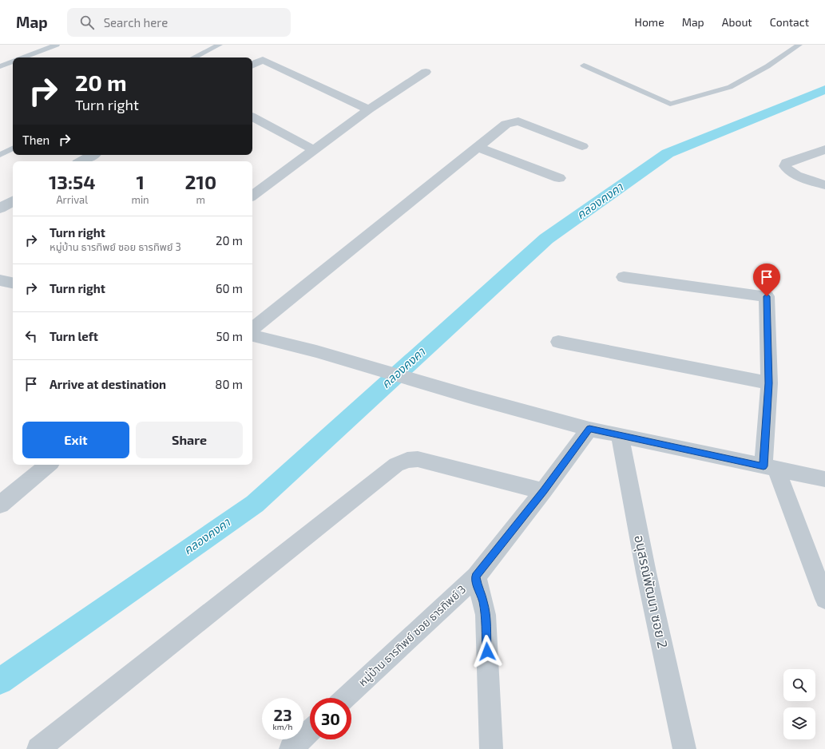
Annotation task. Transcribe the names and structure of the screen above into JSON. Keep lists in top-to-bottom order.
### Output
{
  "streets": {
    "street": ["อนุสรณ์พัฒนา ซอย 2", "หมู่บ้าน ธารทิพย์ ซอย ธารทิพย์ 3"]
  },
  "water": ["คลองคงคา"],
  "page": {
    "header": "Map",
    "search": "Search here",
    "nav": [
      "Home",
      "Map",
      "About",
      "Contact"
    ],
    "turn": ["20 m", "Turn right"],
    "then": "Then",
    "eta": [
      "13:54",
      "Arrival",
      "1",
      "min",
      "210",
      "m"
    ],
    "list": [
      {
        "name": "Turn right",
        "note": "หมู่บ้าน ธารทิพย์ ซอย ธารทิพย์ 3",
        "value": "20 m"
      },
      {
        "name": "Turn right",
        "value": "60 m"
      },
      {
        "name": "Turn left",
        "value": "50 m"
      },
      {
        "name": "Arrive at destination",
        "value": "80 m"
      }
    ],
    "buttons": ["Exit", "Share"],
    "speed": "23 km/h",
    "limit": "30"
  }
}
